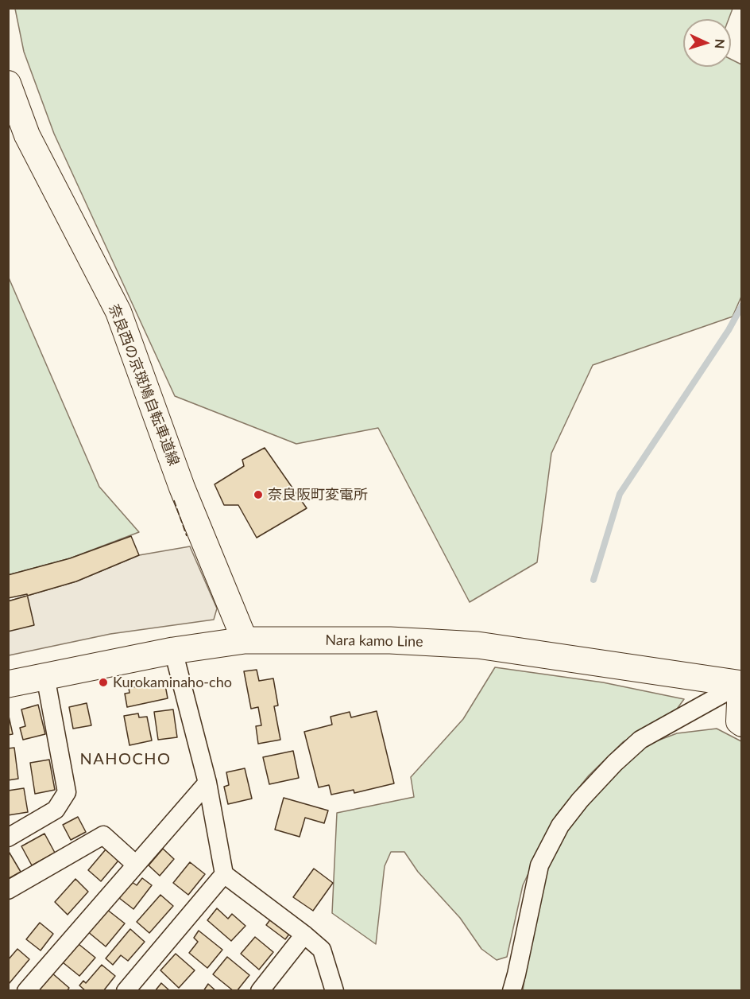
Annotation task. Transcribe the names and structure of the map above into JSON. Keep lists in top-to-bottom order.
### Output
{
  "streets": {
    "main road": ["奈良西の京斑鳩自転車道線", "Nara kamo Line"]
  },
  "crossings": [
    ["奈良西の京斑鳩自転車道線", "Nara kamo Line"]
  ],
  "districts": ["NAHOCHO"],
  "places": ["奈良阪町変電所", "Kurokaminaho-cho"],
  "north": "right"
}
